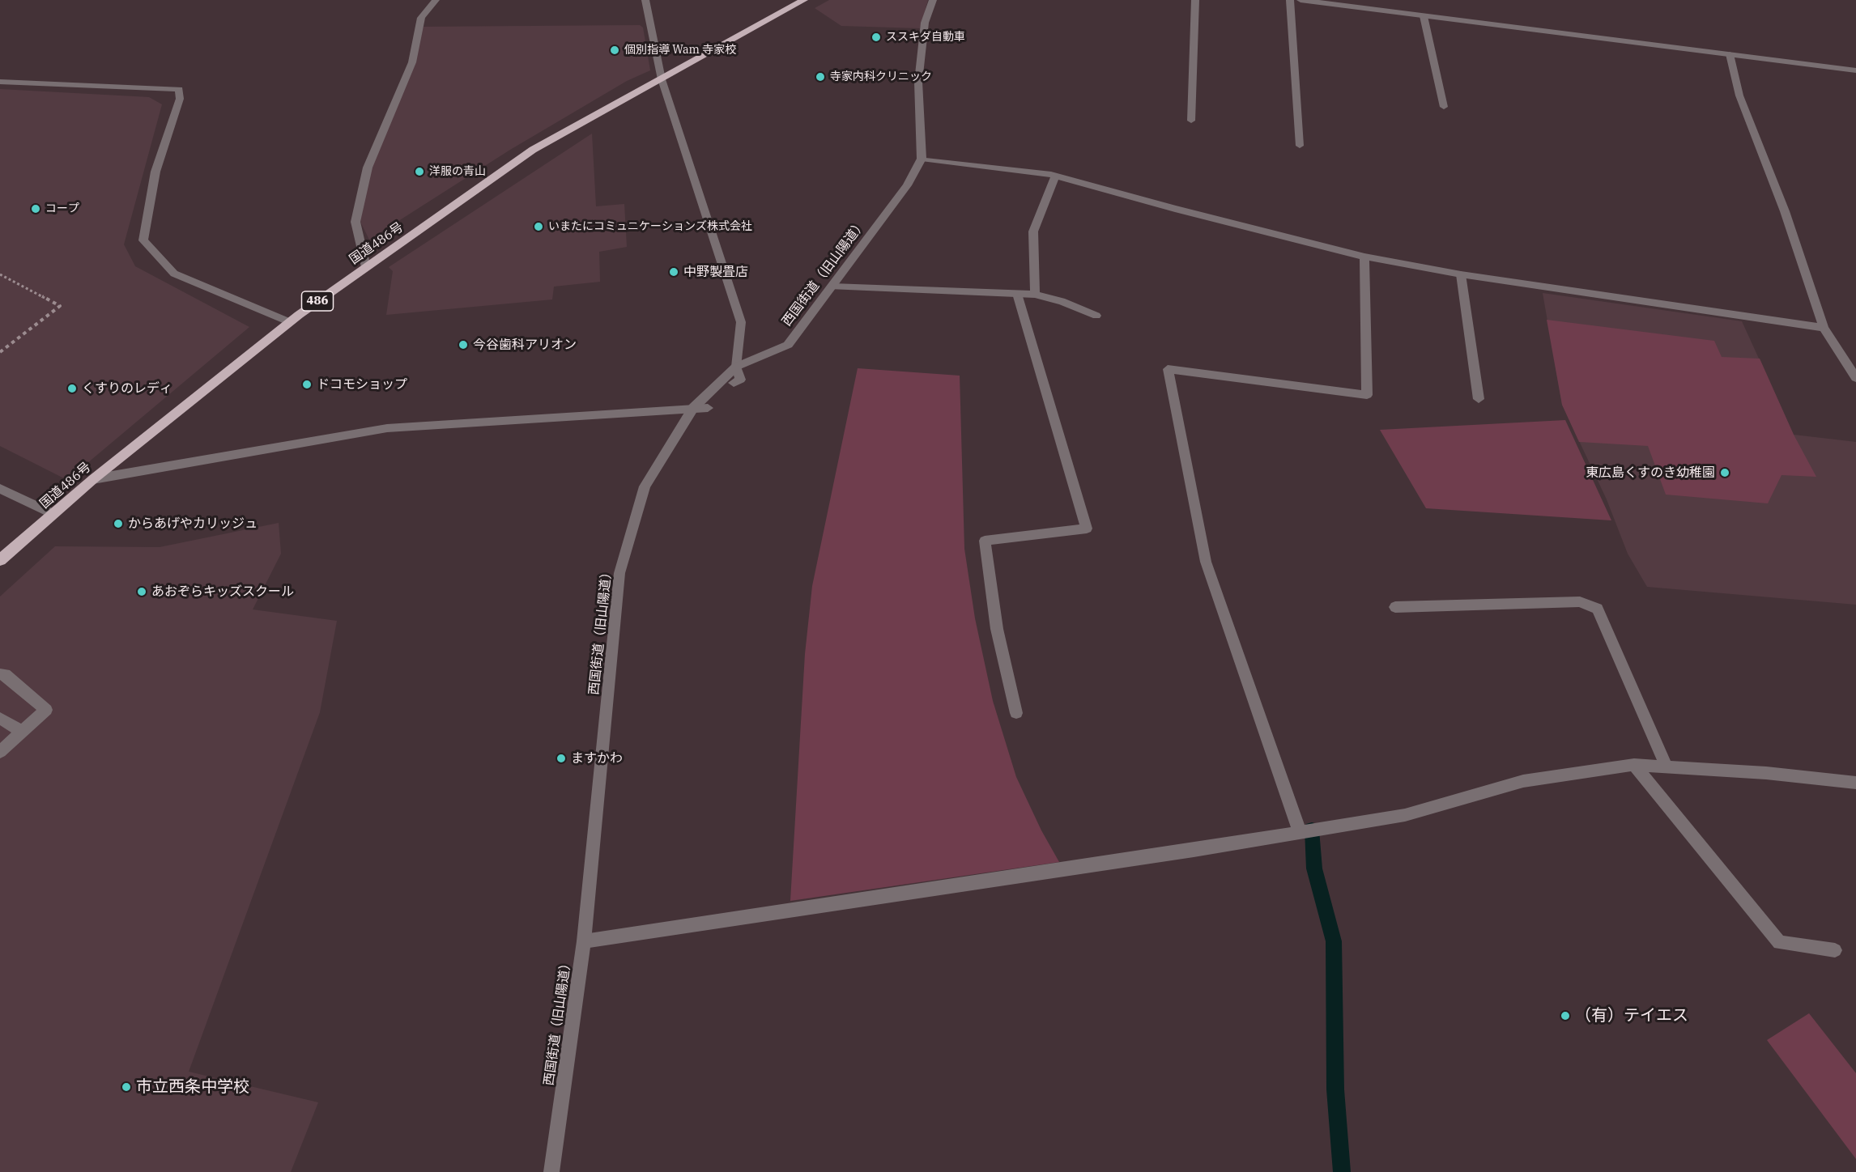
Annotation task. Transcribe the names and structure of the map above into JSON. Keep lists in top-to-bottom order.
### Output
{
  "streets": {
    "highway": ["国道486号", "486"],
    "street": ["西国街道（旧山陽道）"]
  },
  "places": [
    "ススキダ自動車",
    "個別指導 Wam 寺家校",
    "寺家内科クリニック",
    "洋服の青山",
    "コープ",
    "いまたにコミュニケーションズ株式会社",
    "中野製畳店",
    "今谷歯科アリオン",
    "ドコモショップ",
    "くすりのレディ",
    "東広島くすのき幼稚園",
    "からあげやカリッジュ",
    "あおぞらキッズスクール",
    "ますかわ",
    "（有）テイエス",
    "市立西条中学校"
  ]
}
